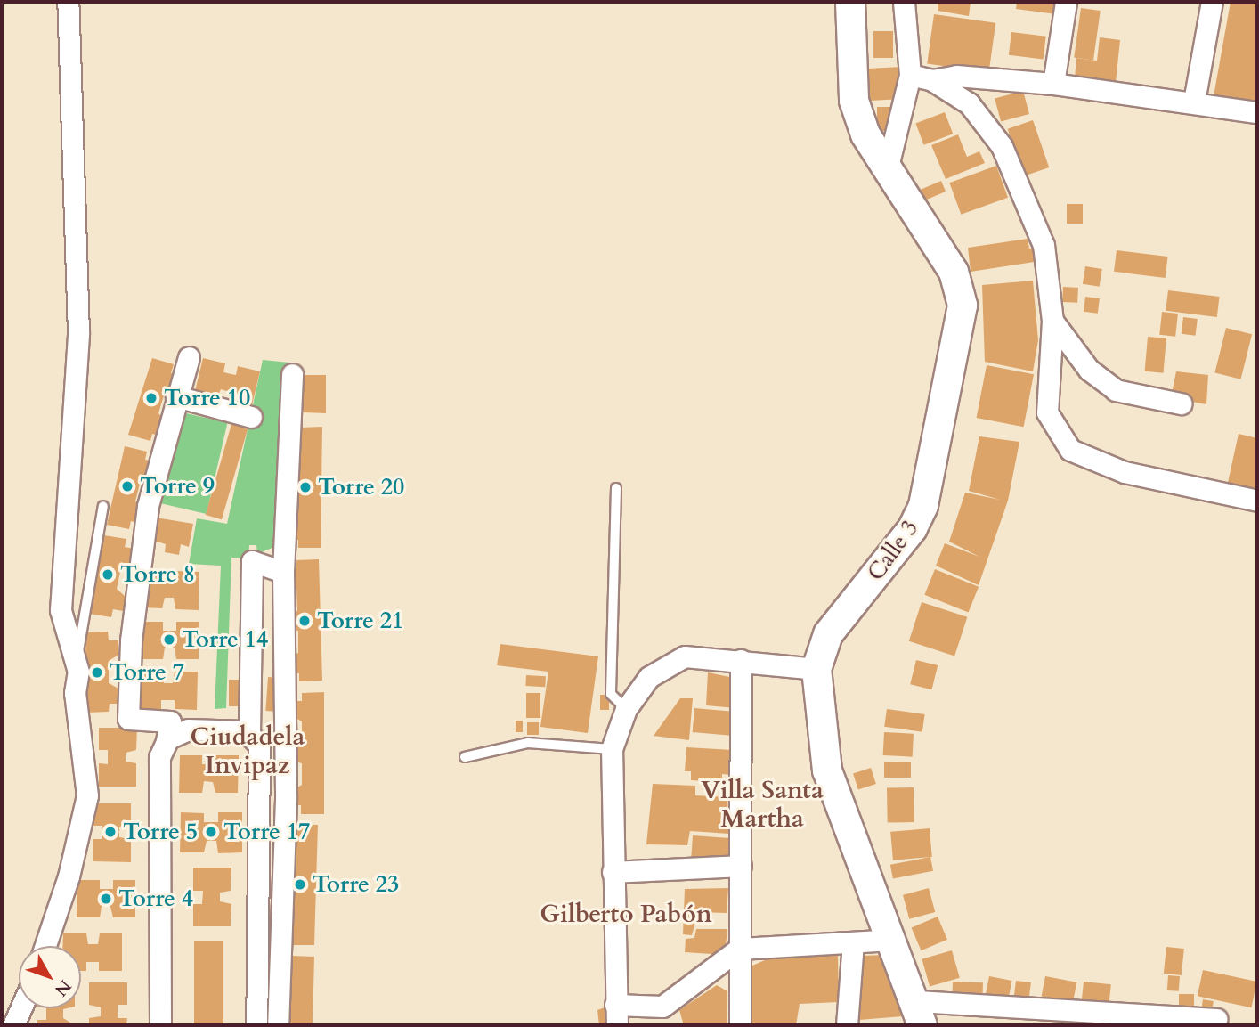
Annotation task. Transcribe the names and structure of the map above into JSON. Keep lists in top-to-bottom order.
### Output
{
  "streets": {
    "street": ["Calle 3"]
  },
  "districts": ["Ciudadela Invipaz", "Villa Santa Martha", "Gilberto Pabón"],
  "places": [
    "Torre 10",
    "Torre 9",
    "Torre 20",
    "Torre 8",
    "Torre 21",
    "Torre 14",
    "Torre 7",
    "Torre 5",
    "Torre 17",
    "Torre 23",
    "Torre 4"
  ],
  "north": "bottom right"
}
